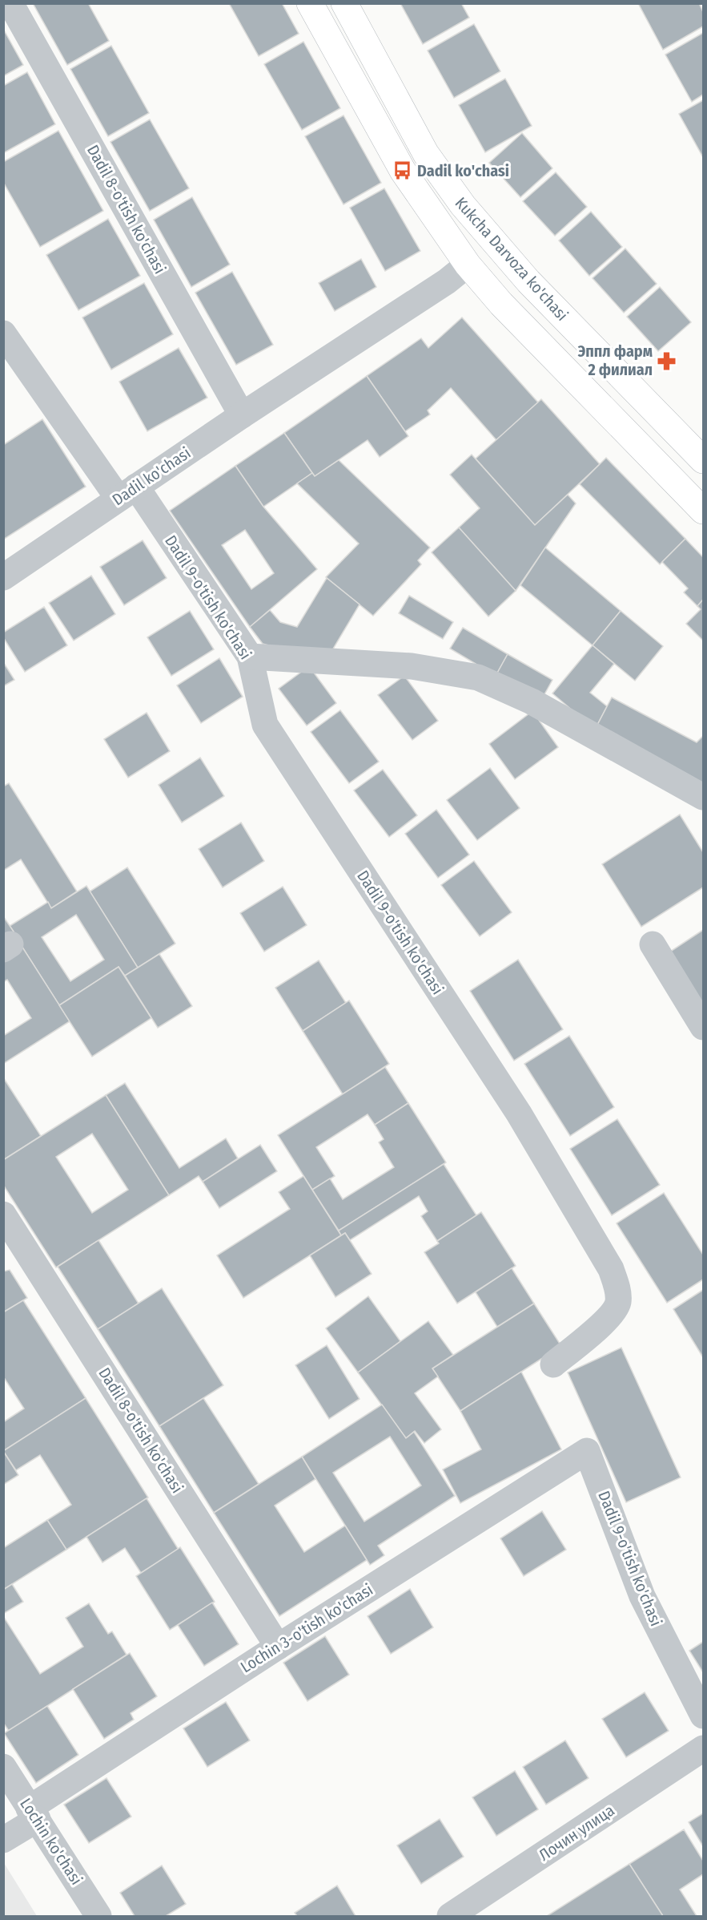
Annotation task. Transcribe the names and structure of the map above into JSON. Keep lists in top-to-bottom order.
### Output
{
  "streets": {
    "main road": ["Kukcha Darvoza ko'chasi"],
    "street": [
      "Dadil 8-o'tish ko'chasi",
      "Dadil ko'chasi",
      "Dadil 9-o'tish ko'chasi",
      "Lochin 3-o'tish ko'chasi",
      "Лочин улица",
      "Lochin ko'chasi"
    ]
  },
  "crossings": [
    ["Dadil 8-o'tish ko'chasi", "Dadil ko'chasi"],
    ["Dadil 8-o'tish ko'chasi", "Lochin 3-o'tish ko'chasi"],
    ["Kukcha Darvoza ko'chasi", "Dadil ko'chasi"],
    ["Dadil ko'chasi", "Dadil 9-o'tish ko'chasi"],
    ["Dadil 9-o'tish ko'chasi", "Lochin 3-o'tish ko'chasi"],
    ["Lochin 3-o'tish ko'chasi", "Lochin ko'chasi"]
  ],
  "places": {
    "bus stop": ["Dadil ko'chasi"],
    "pharmacy": ["Эппл фарм 2 филиал"]
  }
}
